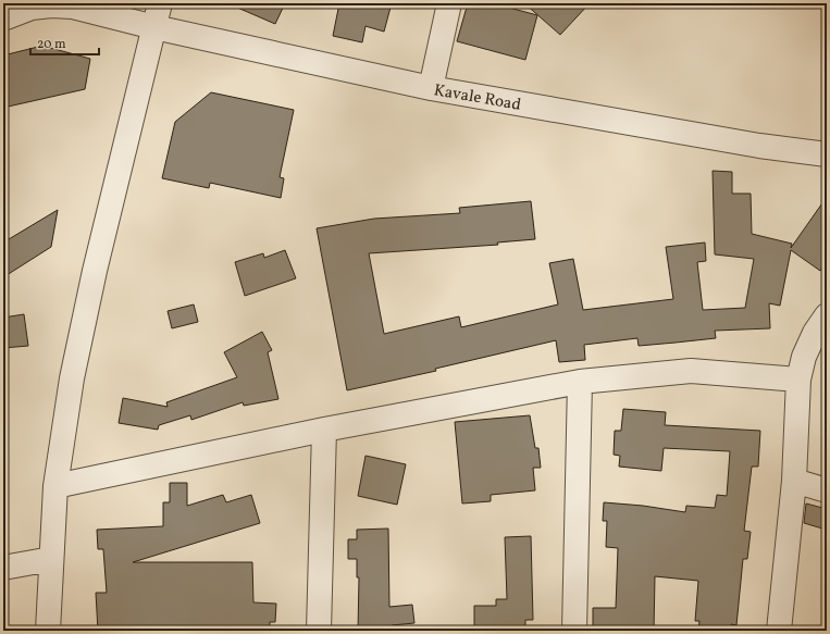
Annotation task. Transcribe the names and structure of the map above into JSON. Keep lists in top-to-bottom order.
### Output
{
  "streets": {
    "street": ["Kavale Road"]
  },
  "scale_bar": "20 m"
}
